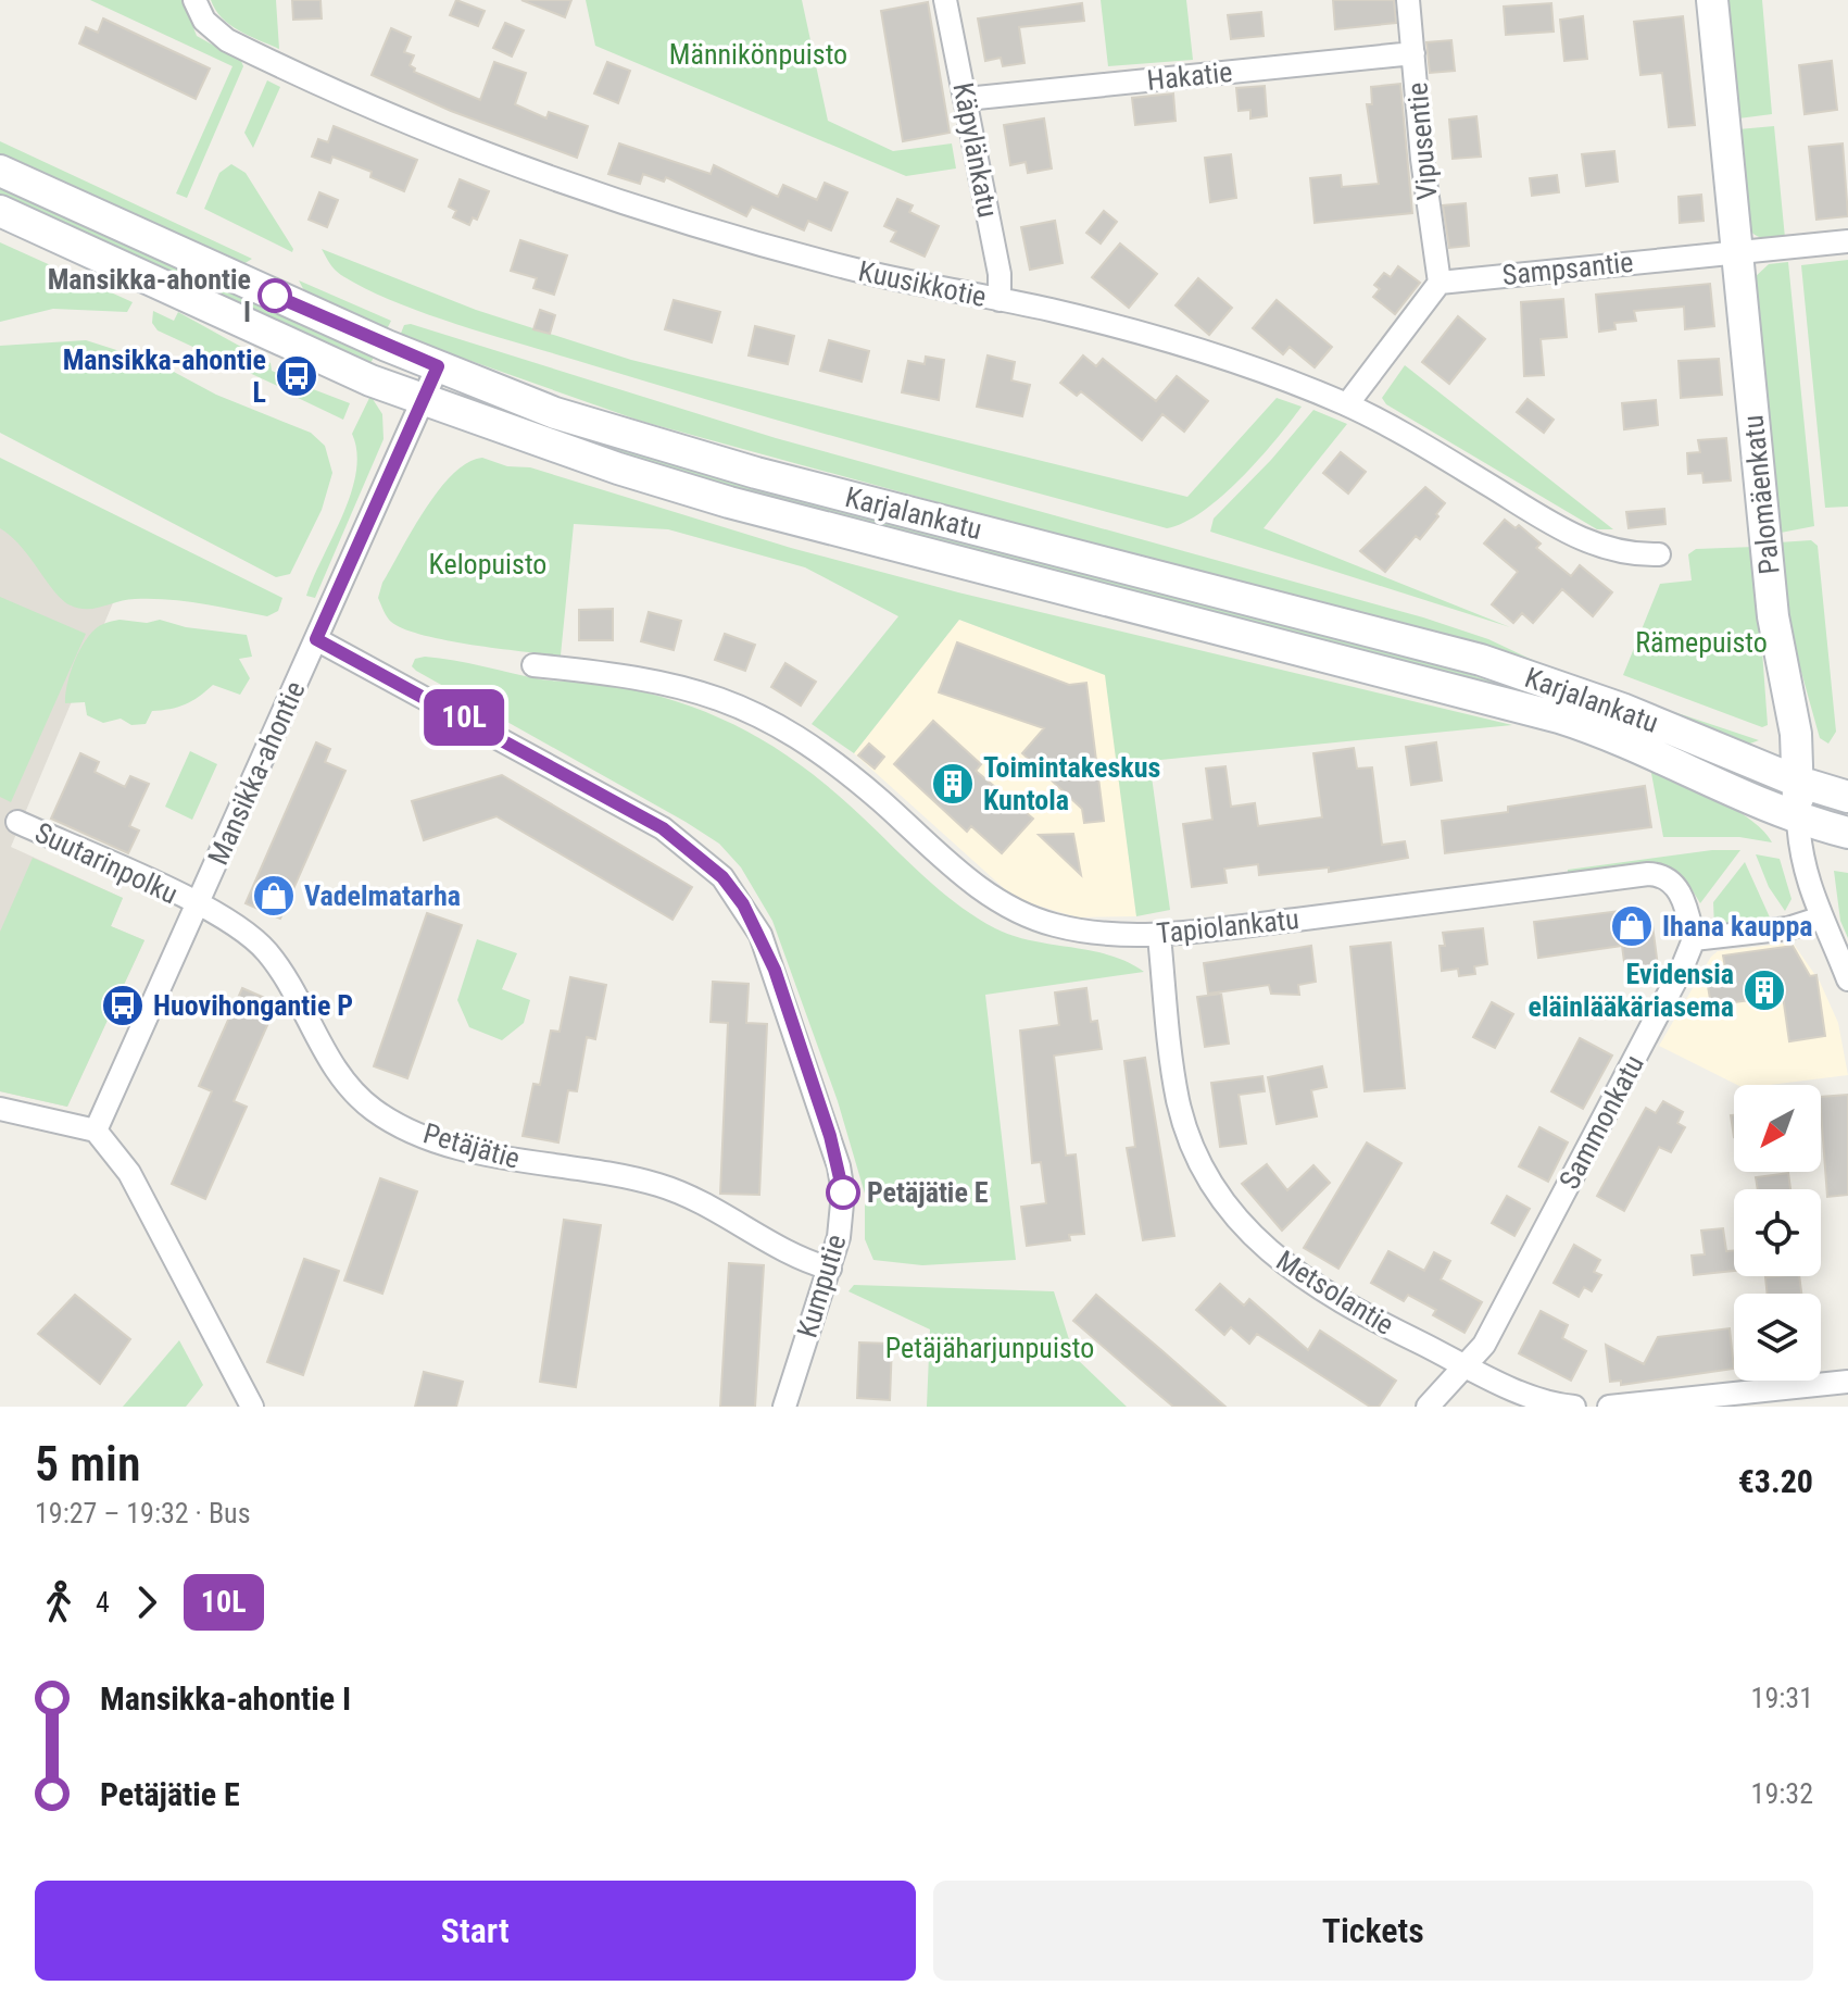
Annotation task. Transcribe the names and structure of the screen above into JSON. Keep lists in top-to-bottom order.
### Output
{
  "streets": {
    "main road": ["Palomäenkatu", "Karjalankatu"],
    "street": [
      "Hakatie",
      "Vipusentie",
      "Käpylänkatu",
      "Sampsantie",
      "Kuusikkotie",
      "Mansikka-ahontie",
      "Suutarinpolku",
      "Tapiolankatu",
      "Sammonkatu",
      "Petäjätie",
      "Kumputie",
      "Metsolantie"
    ]
  },
  "crossings": [
    ["Hakatie", "Vipusentie"],
    ["Hakatie", "Käpylänkatu"],
    ["Vipusentie", "Sampsantie"],
    ["Käpylänkatu", "Kuusikkotie"],
    ["Sampsantie", "Palomäenkatu"],
    ["Palomäenkatu", "Karjalankatu"],
    ["Karjalankatu", "Mansikka-ahontie"],
    ["Mansikka-ahontie", "Suutarinpolku"],
    ["Mansikka-ahontie", "Petäjätie"],
    ["Mansikka-ahontie", "Kumputie"],
    ["Suutarinpolku", "Petäjätie"],
    ["Tapiolankatu", "Sammonkatu"],
    ["Tapiolankatu", "Metsolantie"],
    ["Sammonkatu", "Metsolantie"],
    ["Petäjätie", "Kumputie"]
  ],
  "parks": [
    "Männikönpuisto",
    "Kelopuisto",
    "Rämepuisto",
    "Petäjäharjunpuisto"
  ],
  "places": {
    "other": ["Mansikka-ahontie I", "Petäjätie E"],
    "bus stop": ["Mansikka-ahontie L", "Huovihongantie P"],
    "building": ["Toimintakeskus Kuntola", "Evidensia eläinlääkäriasema"],
    "shop": ["Vadelmatarha", "Ihana kauppa"]
  },
  "lines": ["bus line 10L"],
  "north": "bottom left",
  "page": {
    "on_map": "10L",
    "heading": ["5 min", "19:27 – 19:32 · Bus", "€3.20"],
    "legs": ["4", "10L"],
    "list": [
      {
        "name": "Mansikka-ahontie I",
        "value": "19:31"
      },
      {
        "name": "Petäjätie E",
        "value": "19:32"
      }
    ],
    "buttons": ["Start", "Tickets"]
  }
}
